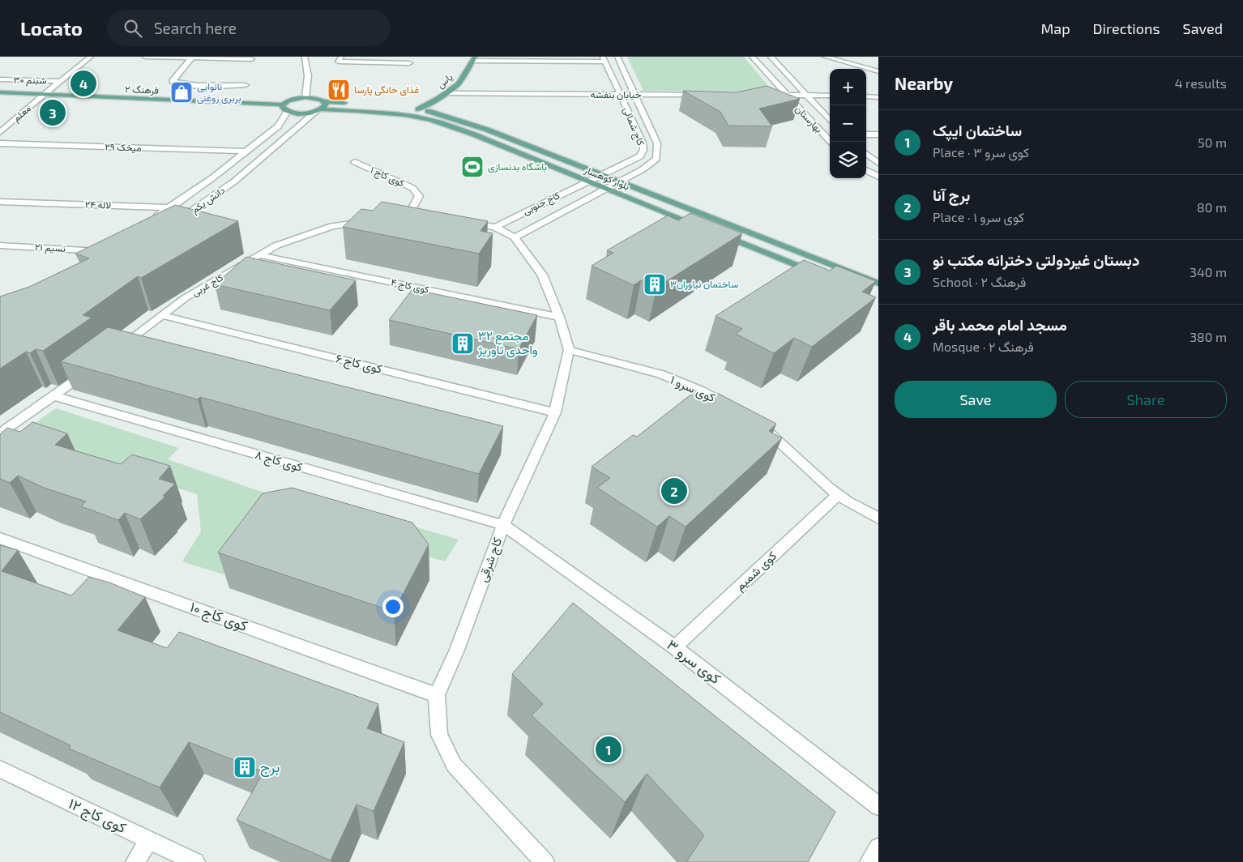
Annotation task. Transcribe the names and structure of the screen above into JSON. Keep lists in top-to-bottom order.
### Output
{
  "streets": {
    "main road": ["یاس", "فرهنگ ۲", "بلوار کوهسار"],
    "street": [
      "شبنم ۳۰",
      "خیابان بنفشه",
      "معلم",
      "بهارستان",
      "کاج شمالی",
      "میخک ۲۹",
      "کوی کاج ۱",
      "دانش یکم",
      "کاج جنوبی",
      "لاله ۲۴",
      "نسیم ۲۱",
      "کاج غربی",
      "کوی کاج ۴",
      "کوی کاج ۶",
      "کوی سرو ۱",
      "کوی کاج ۸",
      "کاج شرقی",
      "کوی شمیم",
      "کوی کاج ۱۰",
      "کوی سرو ۳",
      "کوی کاج ۱۲"
    ]
  },
  "crossings": [
    ["شبنم ۳۰", "معلم"],
    ["یاس", "خیابان بنفشه"],
    ["یاس", "بلوار کوهسار"],
    ["فرهنگ ۲", "معلم"],
    ["فرهنگ ۲", "بلوار کوهسار"],
    ["فرهنگ ۲", "دانش یکم"],
    ["خیابان بنفشه", "کاج شمالی"],
    ["کاج شمالی", "بلوار کوهسار"],
    ["کاج شمالی", "کاج جنوبی"],
    ["میخک ۲۹", "دانش یکم"],
    ["بلوار کوهسار", "دانش یکم"],
    ["بلوار کوهسار", "کاج جنوبی"],
    ["دانش یکم", "لاله ۲۴"],
    ["کاج جنوبی", "کاج شرقی"],
    ["کاج غربی", "کوی کاج ۴"],
    ["کاج غربی", "کوی کاج ۶"],
    ["کوی کاج ۴", "کاج شرقی"],
    ["کوی کاج ۶", "کاج شرقی"],
    ["کوی سرو ۱", "کاج شرقی"],
    ["کوی کاج ۸", "کاج شرقی"],
    ["کوی کاج ۸", "کوی سرو ۳"],
    ["کاج شرقی", "کوی کاج ۱۰"],
    ["کاج شرقی", "کوی سرو ۳"],
    ["کوی شمیم", "کوی سرو ۳"]
  ],
  "places": {
    "restaurant": ["غذای خانگی پارسا"],
    "shop": ["نانوایی بربری روغنی"],
    "sports": ["باشگاه بدنسازی"],
    "building": ["ساختمان نیاوران۳", "مجتمع ۳۲ واحدی تاوریژ", "برج"]
  },
  "page": {
    "header": "Locato",
    "search": "Search here",
    "nav": ["Map", "Directions", "Saved"],
    "heading": ["Nearby", "4 results"],
    "map_buttons": ["+", "−"],
    "pins": [
      "4",
      "3",
      "2",
      "1"
    ],
    "list": [
      {
        "mark": "1",
        "name": "ساختمان ایپک",
        "note": "Place · کوی سرو ۳",
        "value": "50 m"
      },
      {
        "mark": "2",
        "name": "برج آنا",
        "note": "Place · کوی سرو ۱",
        "value": "80 m"
      },
      {
        "mark": "3",
        "name": "دبستان غیردولتی دخترانه مکتب نو",
        "note": "School · فرهنگ ۲",
        "value": "340 m"
      },
      {
        "mark": "4",
        "name": "مسجد امام محمد باقر",
        "note": "Mosque · فرهنگ ۲",
        "value": "380 m"
      }
    ],
    "buttons": ["Save", "Share"]
  }
}
